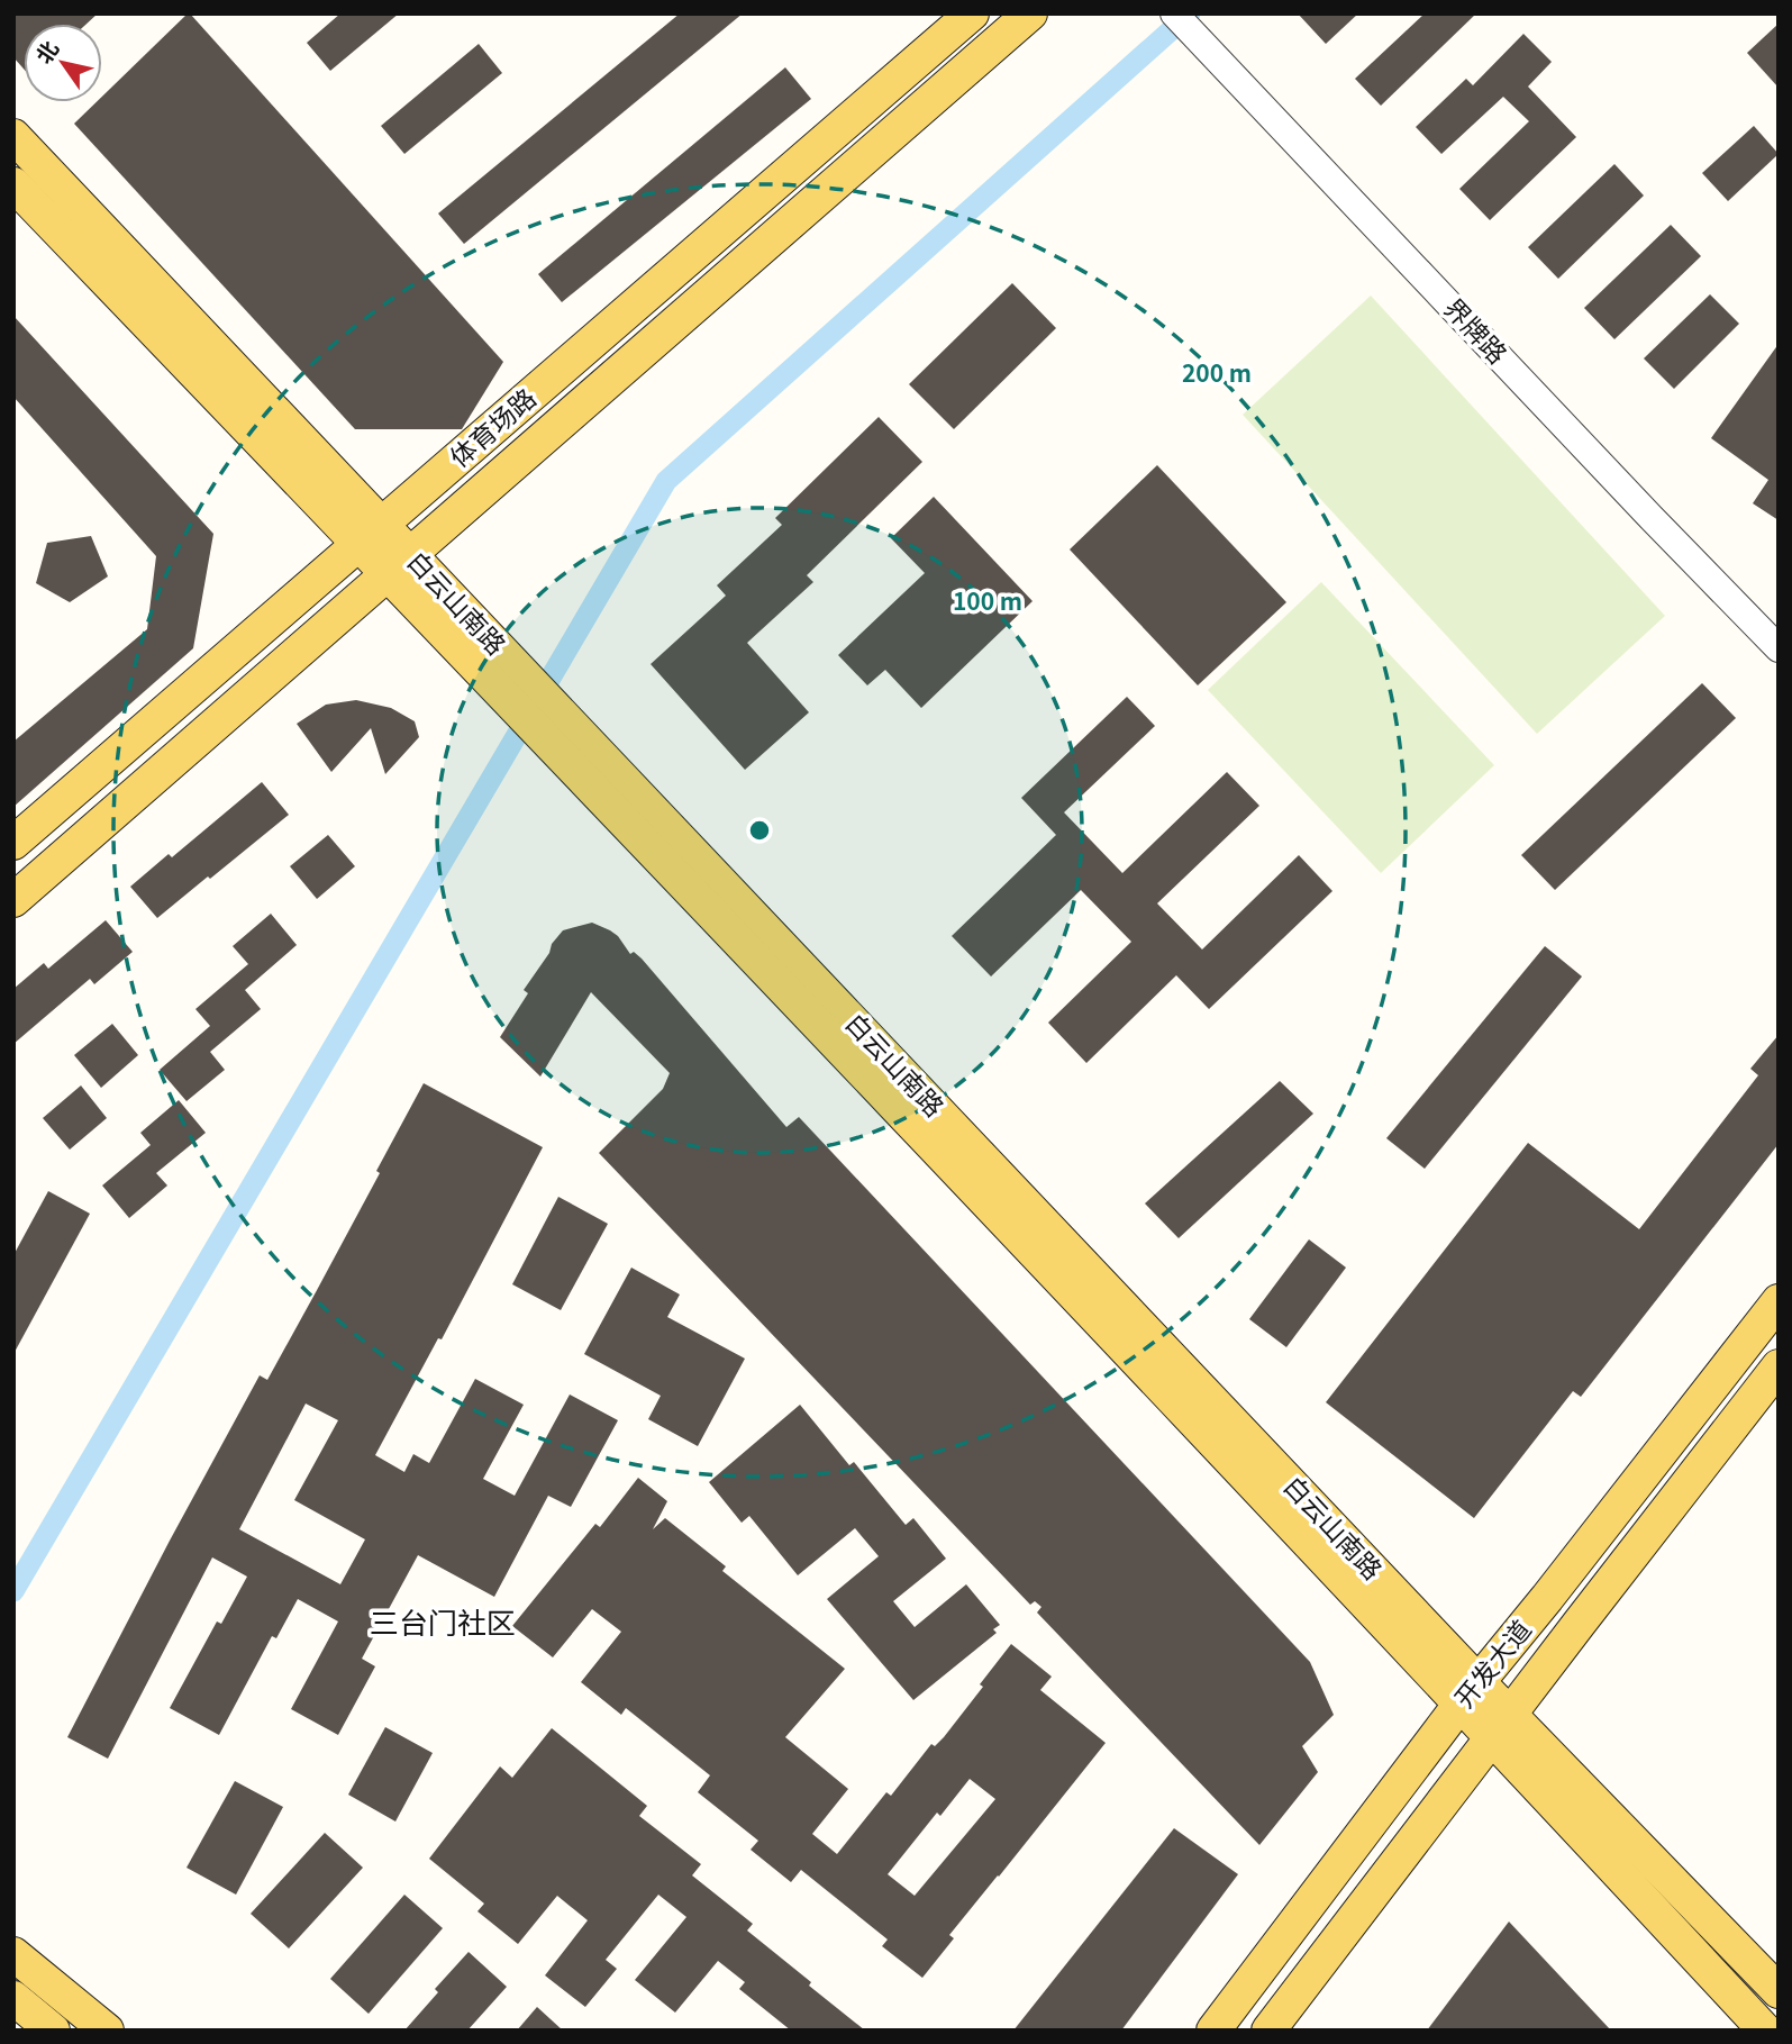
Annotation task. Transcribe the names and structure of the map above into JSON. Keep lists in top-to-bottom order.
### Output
{
  "streets": {
    "main road": ["体育场路", "白云山南路", "开发大道"],
    "street": ["界牌路"]
  },
  "crossings": [
    ["体育场路", "白云山南路"],
    ["白云山南路", "开发大道"]
  ],
  "districts": ["三台门社区"],
  "north": "top left",
  "rings": ["200 m", "100 m"]
}
